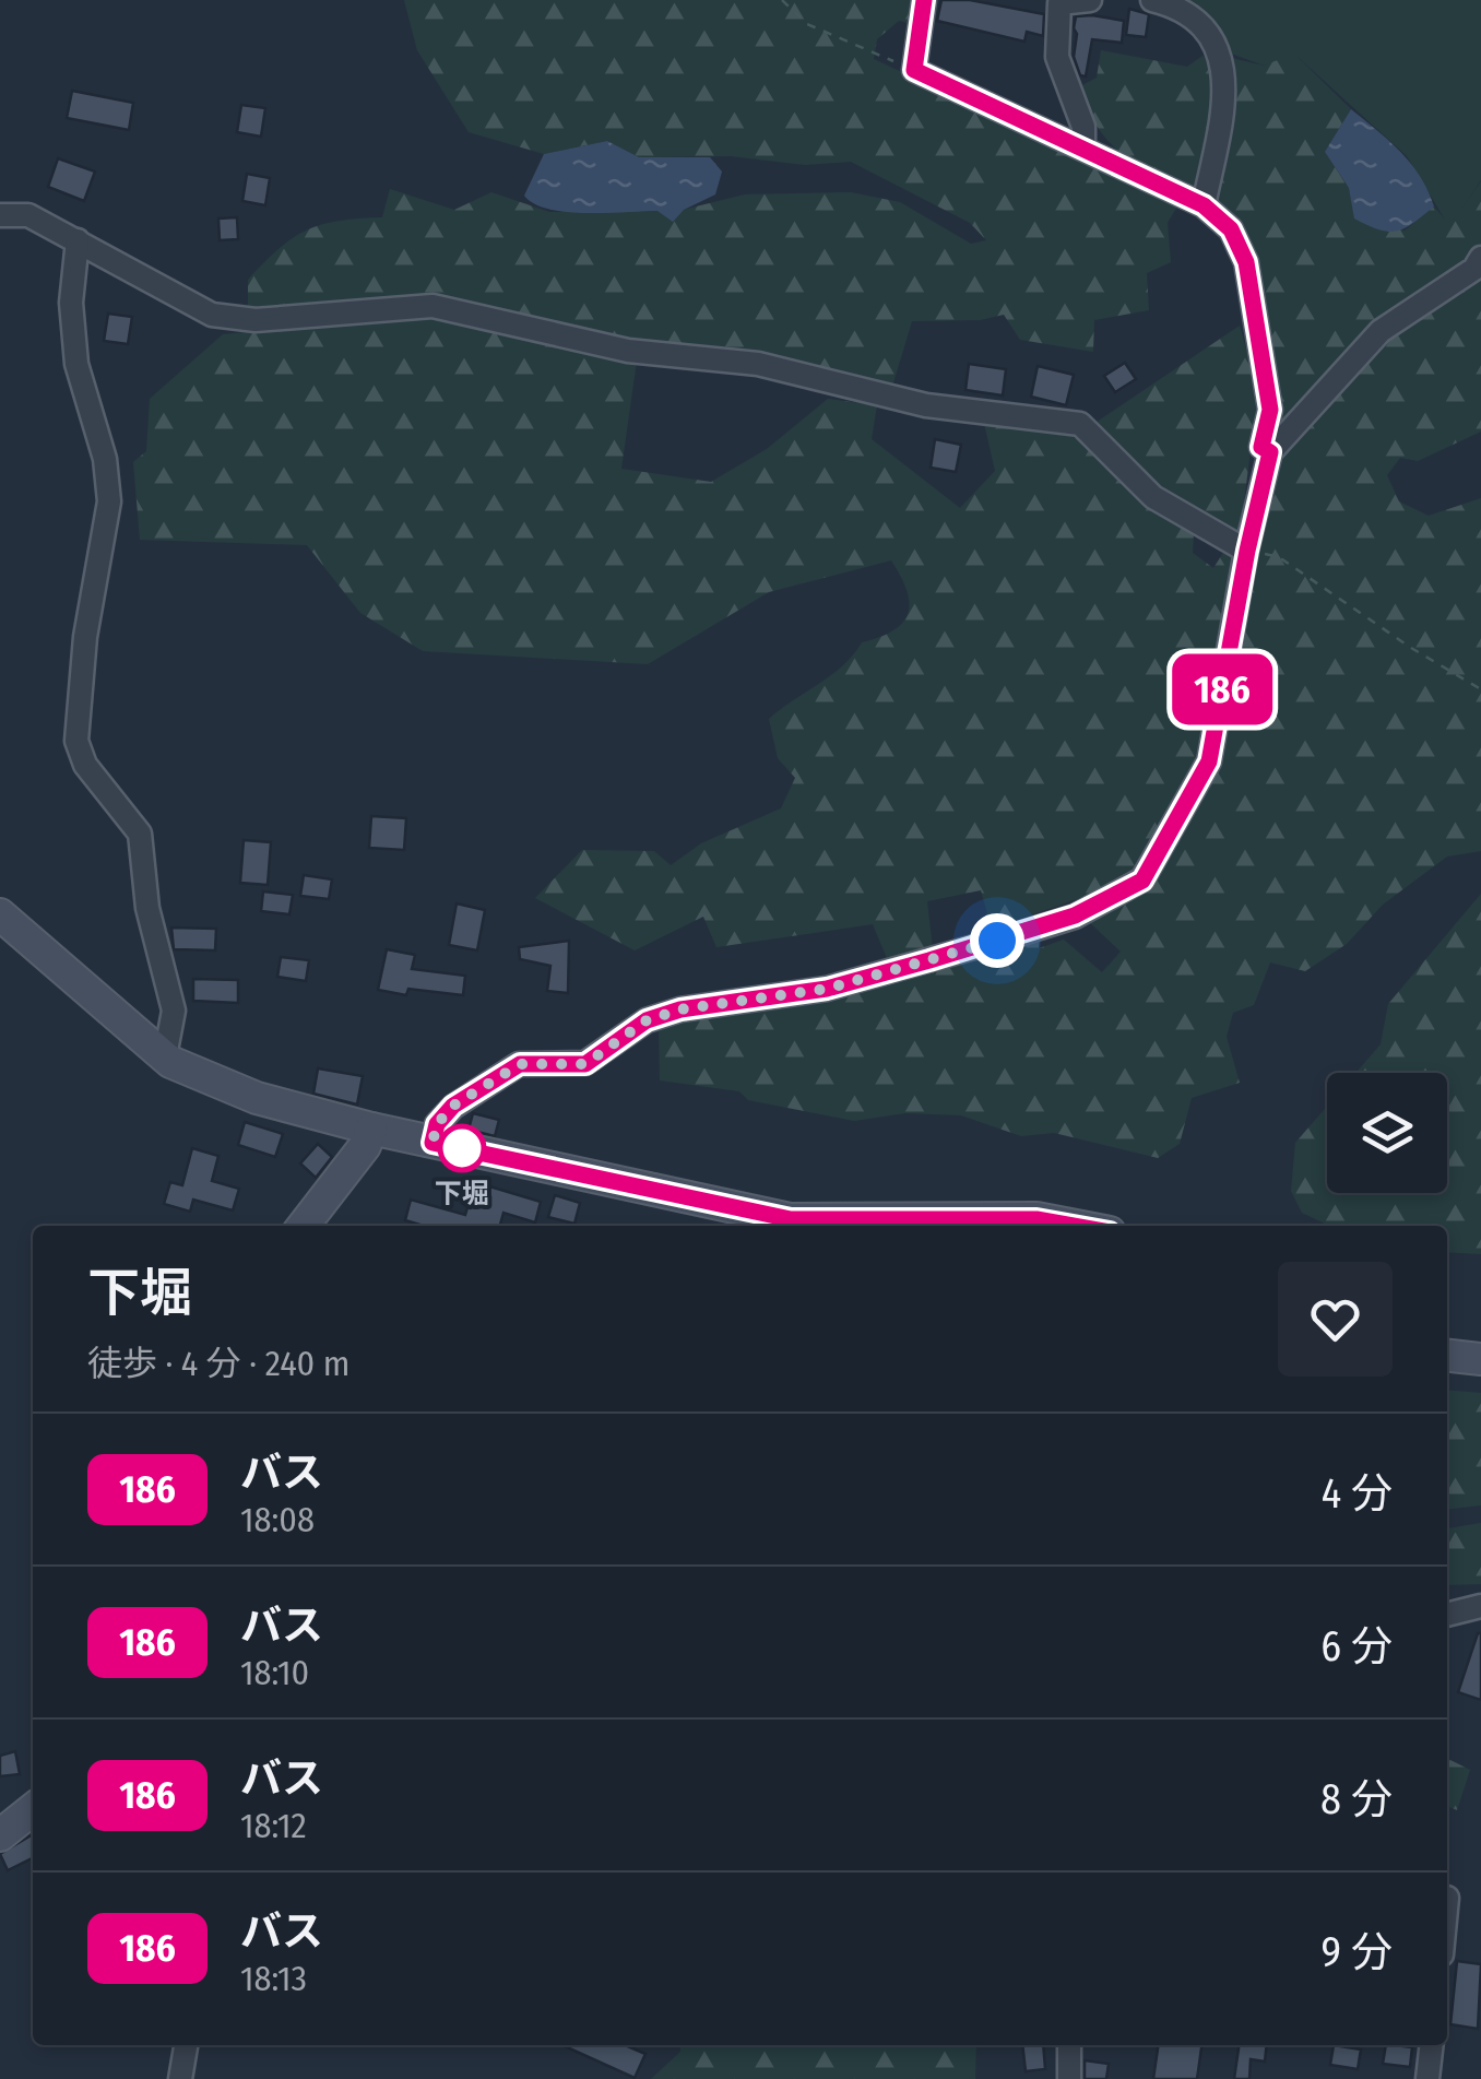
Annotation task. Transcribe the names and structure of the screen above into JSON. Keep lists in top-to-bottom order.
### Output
{
  "places": ["下堀"],
  "lines": ["bus line 186"],
  "page": {
    "on_map": "186",
    "heading": ["下堀", "徒歩 · 4 分 · 240 m"],
    "list": [
      {
        "mark": "186",
        "name": "バス",
        "note": "18:08",
        "value": "4 分"
      },
      {
        "mark": "186",
        "name": "バス",
        "note": "18:10",
        "value": "6 分"
      },
      {
        "mark": "186",
        "name": "バス",
        "note": "18:12",
        "value": "8 分"
      },
      {
        "mark": "186",
        "name": "バス",
        "note": "18:13",
        "value": "9 分"
      }
    ]
  }
}
